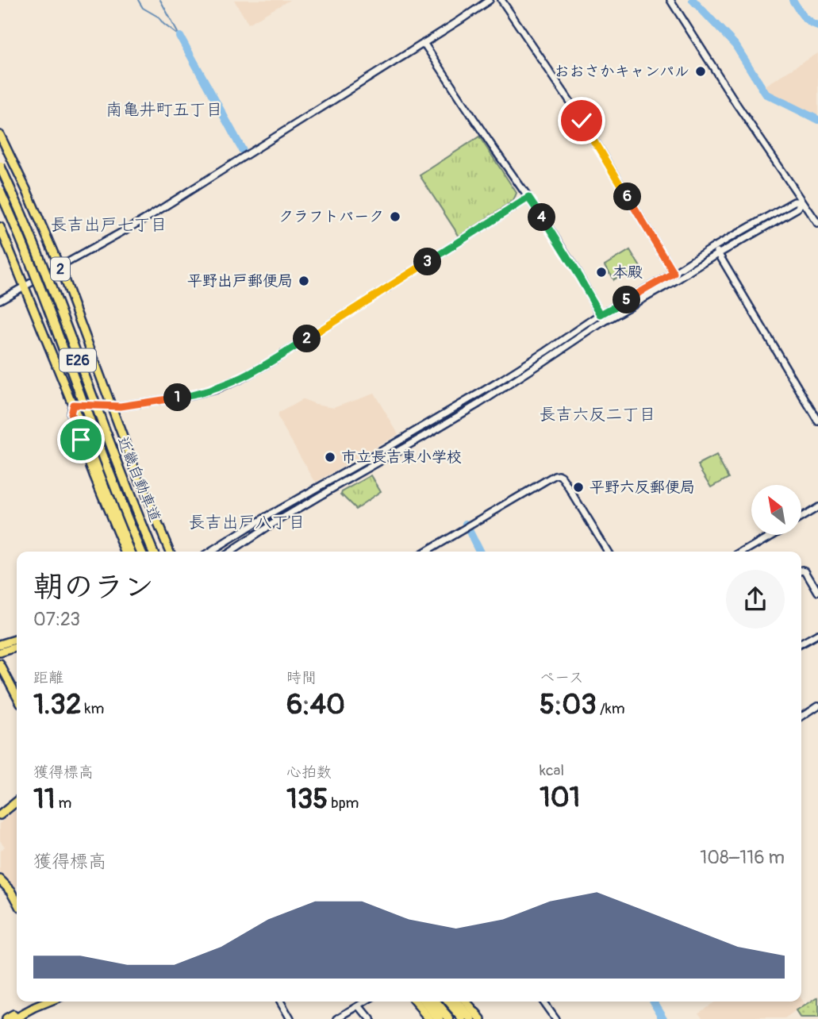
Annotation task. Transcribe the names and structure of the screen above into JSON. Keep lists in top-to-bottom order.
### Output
{
  "streets": {
    "highway": ["E26", "近畿自動車道"],
    "main road": ["2"]
  },
  "districts": [
    "南亀井町五丁目",
    "長吉出戸七丁目",
    "長吉六反二丁目",
    "長吉出戸八丁目"
  ],
  "places": [
    "おおさかキャンパル",
    "クラフトパーク",
    "本殿",
    "平野出戸郵便局",
    "市立長吉東小学校",
    "平野六反郵便局"
  ],
  "north": "top left",
  "page": {
    "pins": [
      "6",
      "4",
      "3",
      "5",
      "2",
      "1"
    ],
    "heading": ["朝のラン", "07:23"],
    "stats": [
      ["距離", "1.32 km"],
      ["時間", "6:40"],
      ["ペース", "5:03 /km"],
      ["獲得標高", "11 m"],
      ["心拍数", "135 bpm"],
      ["kcal", "101"]
    ],
    "chart": ["獲得標高", "108–116 m"]
  }
}
